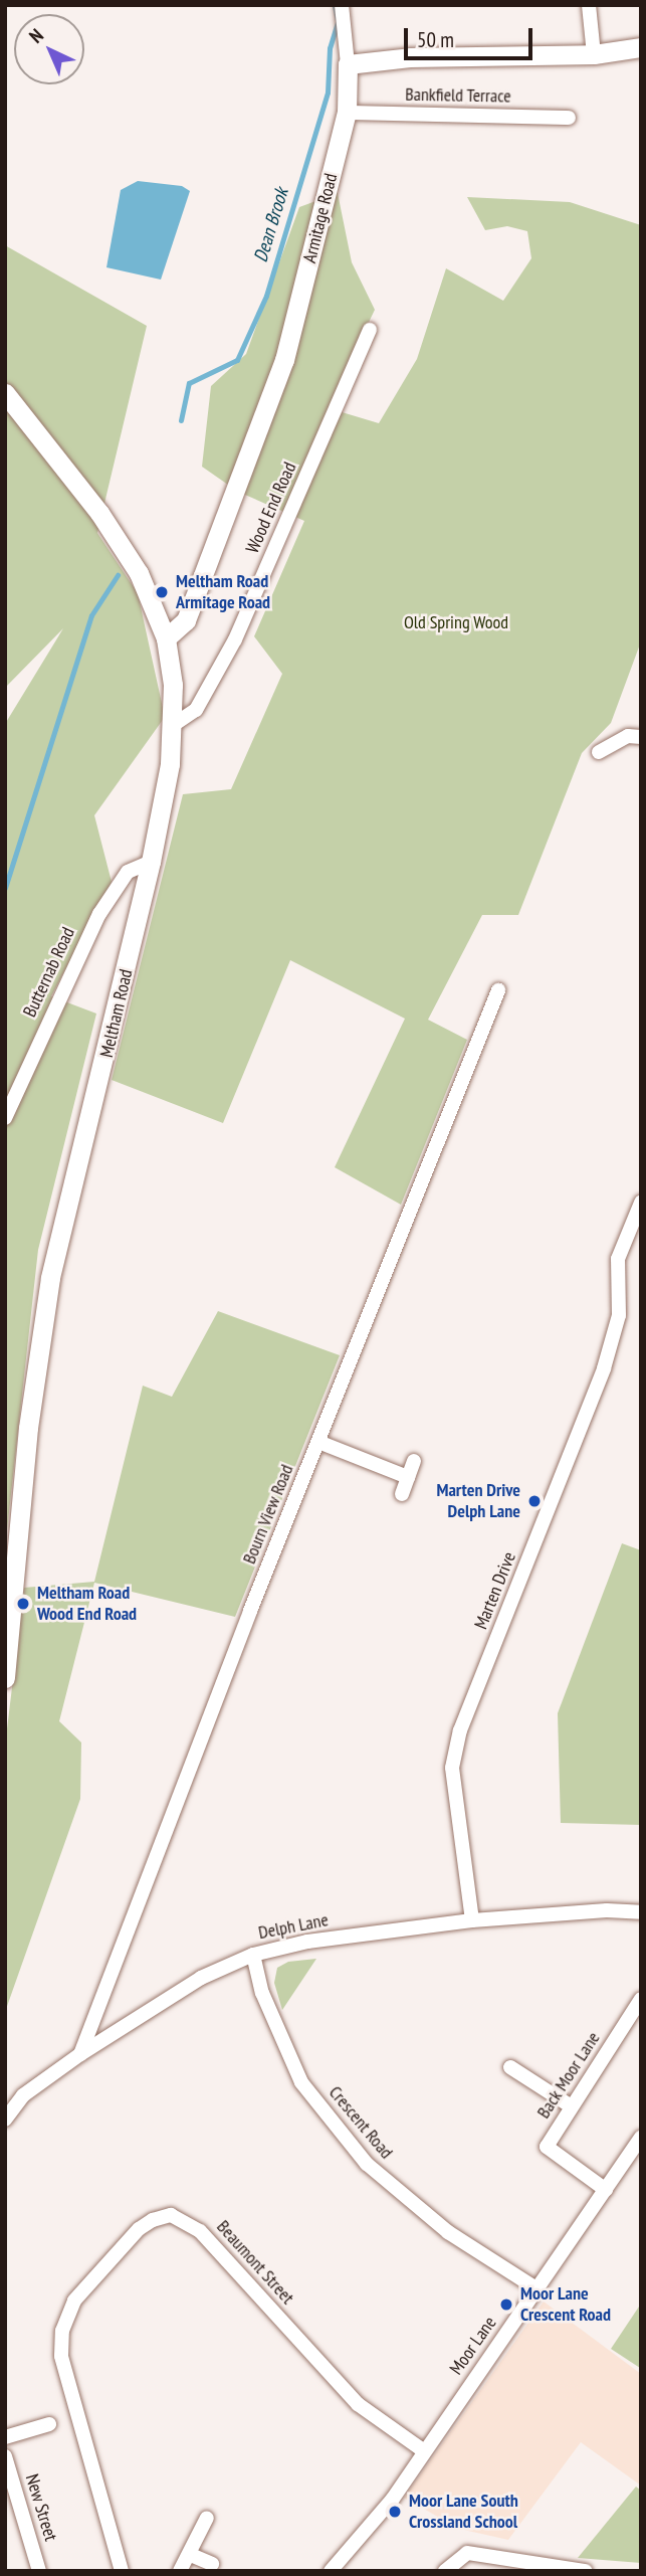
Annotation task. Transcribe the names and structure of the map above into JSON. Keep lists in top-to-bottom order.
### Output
{
  "streets": {
    "main road": ["Armitage Road", "Meltham Road"],
    "street": [
      "Bankfield Terrace",
      "Wood End Road",
      "Butternab Road",
      "Bourn View Road",
      "Marten Drive",
      "Delph Lane",
      "Back Moor Lane",
      "Crescent Road",
      "Beaumont Street",
      "Moor Lane",
      "New Street"
    ]
  },
  "crossings": [
    ["Bankfield Terrace", "Armitage Road"],
    ["Armitage Road", "Meltham Road"],
    ["Wood End Road", "Meltham Road"],
    ["Butternab Road", "Meltham Road"],
    ["Bourn View Road", "Delph Lane"],
    ["Marten Drive", "Delph Lane"],
    ["Delph Lane", "Crescent Road"],
    ["Back Moor Lane", "Moor Lane"],
    ["Crescent Road", "Moor Lane"],
    ["Beaumont Street", "Moor Lane"]
  ],
  "water": ["Dean Brook"],
  "parks": ["Old Spring Wood"],
  "places": [
    "Meltham Road Armitage Road",
    "Marten Drive Delph Lane",
    "Meltham Road Wood End Road",
    "Moor Lane Crescent Road",
    "Moor Lane South Crossland School"
  ],
  "scale_bar": "50 m",
  "north": "top left"
}
